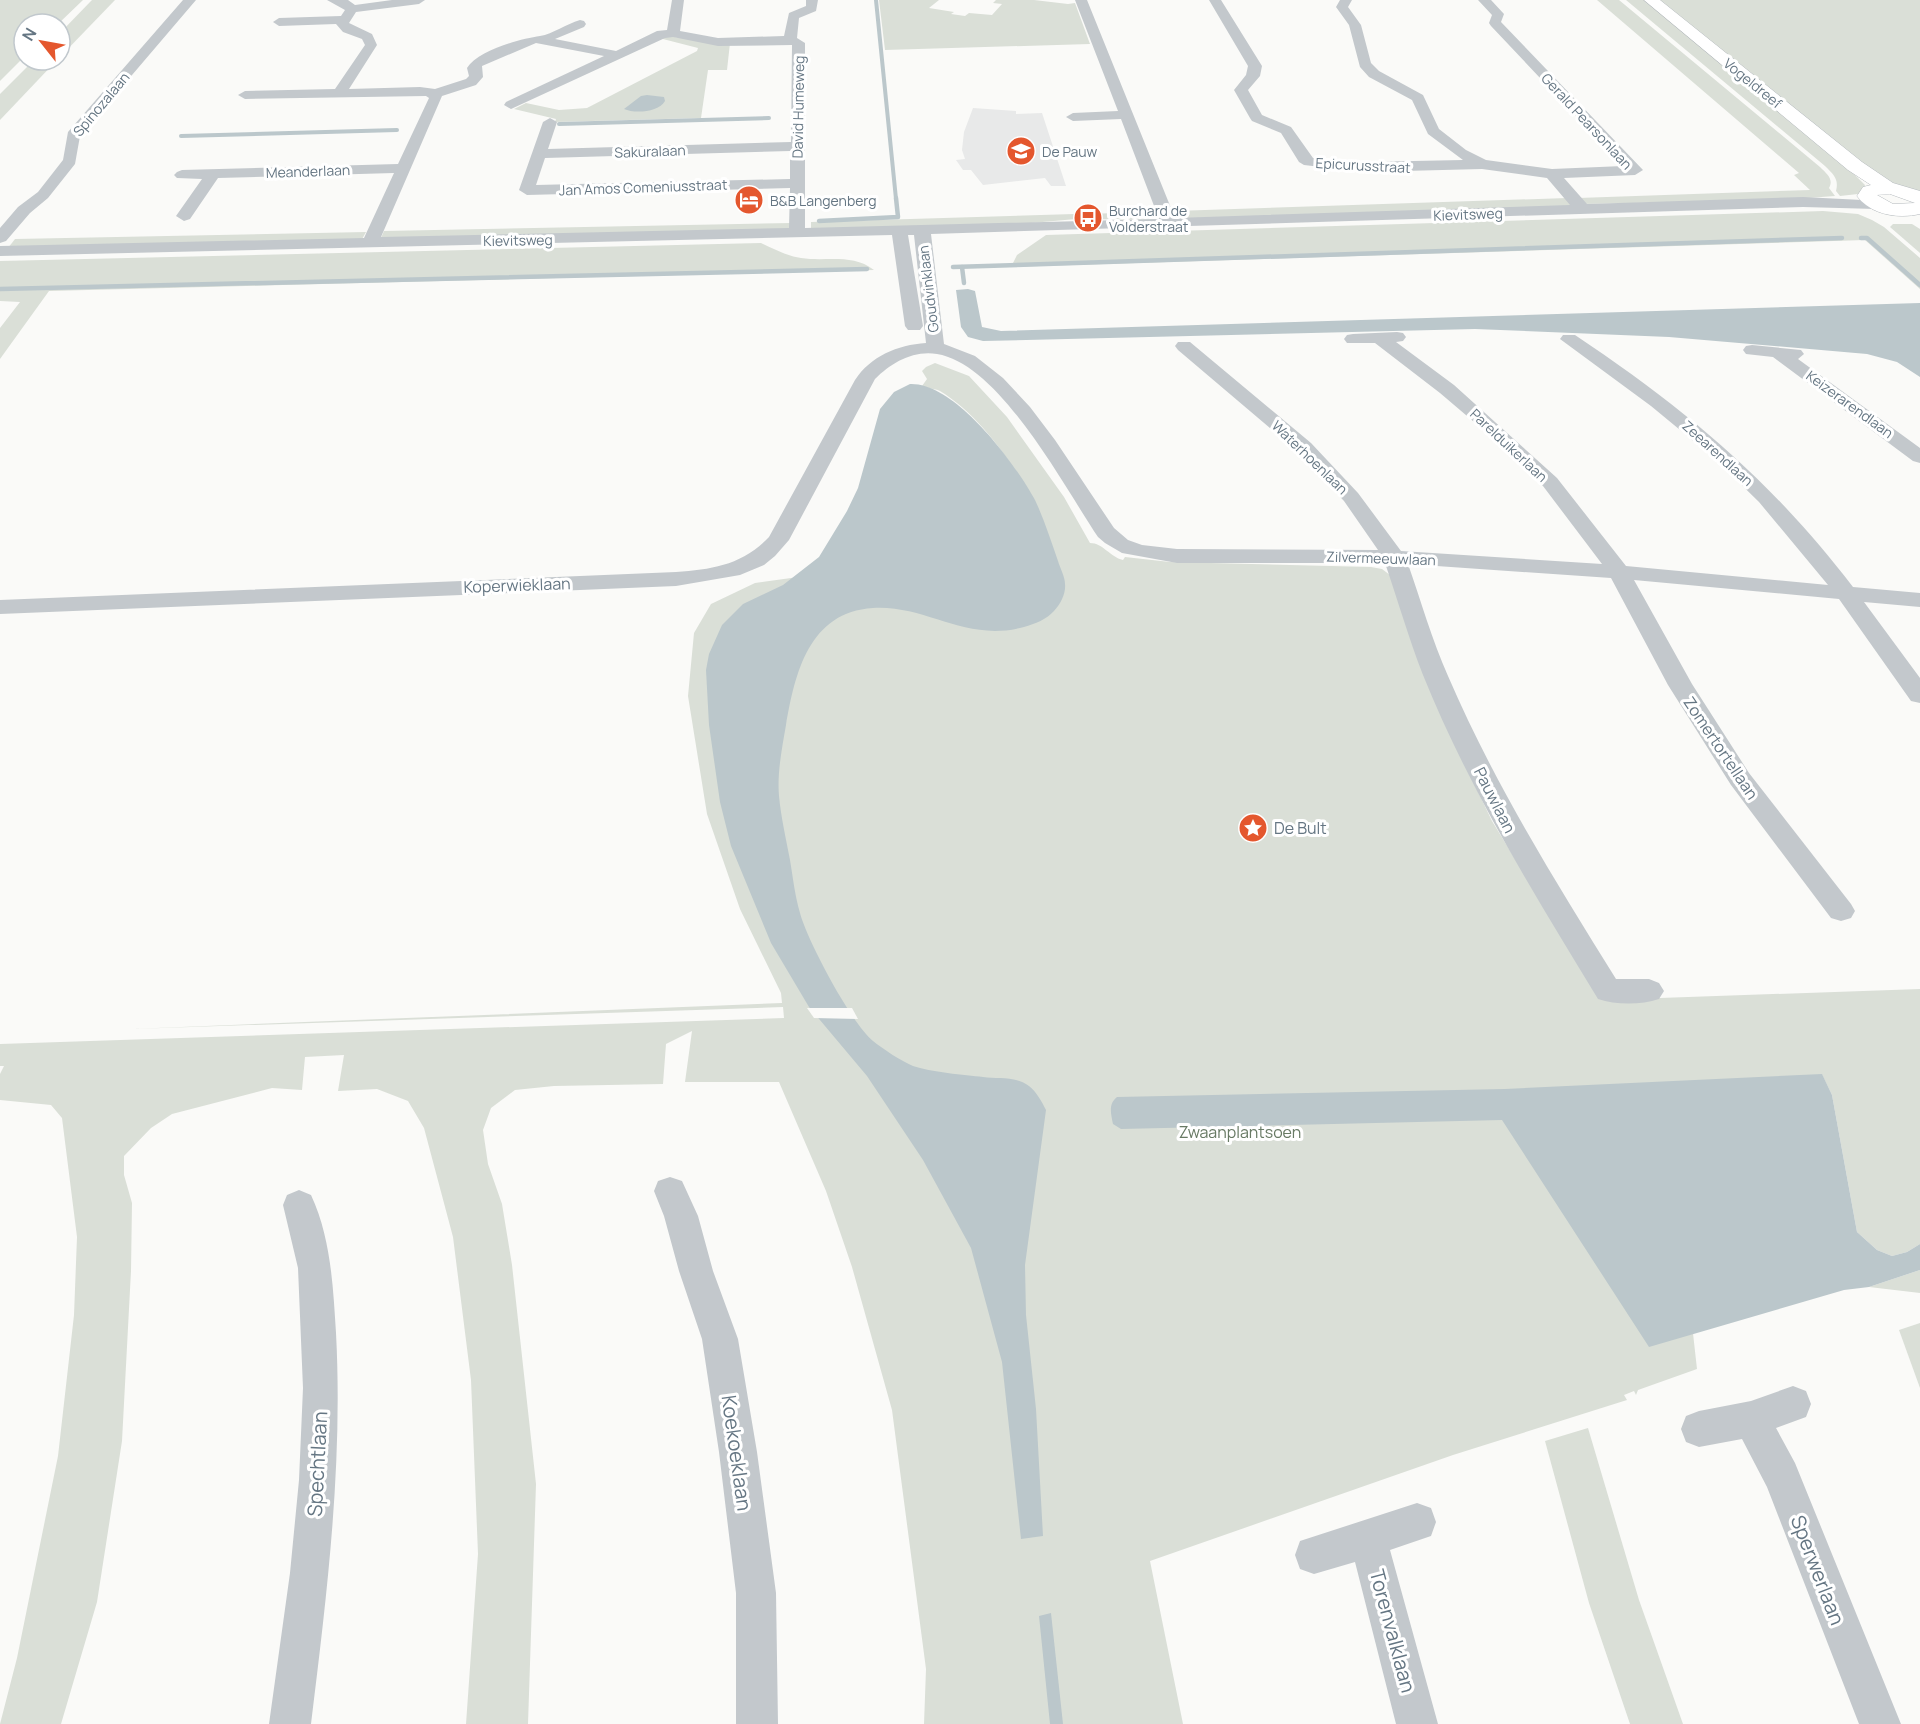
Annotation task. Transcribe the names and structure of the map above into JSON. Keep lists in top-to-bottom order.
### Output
{
  "streets": {
    "main road": ["Vogeldreef"],
    "street": [
      "Spinozalaan",
      "David Humeweg",
      "Gerald Pearsonlaan",
      "Sakuralaan",
      "Epicurusstraat",
      "Meanderlaan",
      "Jan Amos Comeniusstraat",
      "Kievitsweg",
      "Goudvinklaan",
      "Keizerarendlaan",
      "Parelduikerlaan",
      "Zeearendlaan",
      "Waterhoenlaan",
      "Zilvermeeuwlaan",
      "Koperwieklaan",
      "Zomertortellaan",
      "Pauwlaan",
      "Koekoeklaan",
      "Spechtlaan",
      "Sperwerlaan",
      "Torenvalklaan"
    ]
  },
  "crossings": [
    ["Vogeldreef", "Kievitsweg"],
    ["David Humeweg", "Sakuralaan"],
    ["David Humeweg", "Jan Amos Comeniusstraat"],
    ["David Humeweg", "Kievitsweg"],
    ["Sakuralaan", "Jan Amos Comeniusstraat"],
    ["Kievitsweg", "Goudvinklaan"],
    ["Goudvinklaan", "Zilvermeeuwlaan"],
    ["Goudvinklaan", "Koperwieklaan"],
    ["Parelduikerlaan", "Zilvermeeuwlaan"],
    ["Parelduikerlaan", "Zomertortellaan"],
    ["Zeearendlaan", "Zilvermeeuwlaan"],
    ["Waterhoenlaan", "Zilvermeeuwlaan"],
    ["Waterhoenlaan", "Pauwlaan"],
    ["Zilvermeeuwlaan", "Koperwieklaan"],
    ["Zilvermeeuwlaan", "Zomertortellaan"],
    ["Zilvermeeuwlaan", "Pauwlaan"]
  ],
  "parks": ["Zwaanplantsoen"],
  "places": {
    "school or university": ["De Pauw"],
    "hotel": ["B&B Langenberg"],
    "bus stop": ["Burchard de Volderstraat"],
    "place": ["De Bult"]
  },
  "north": "top left"
}
